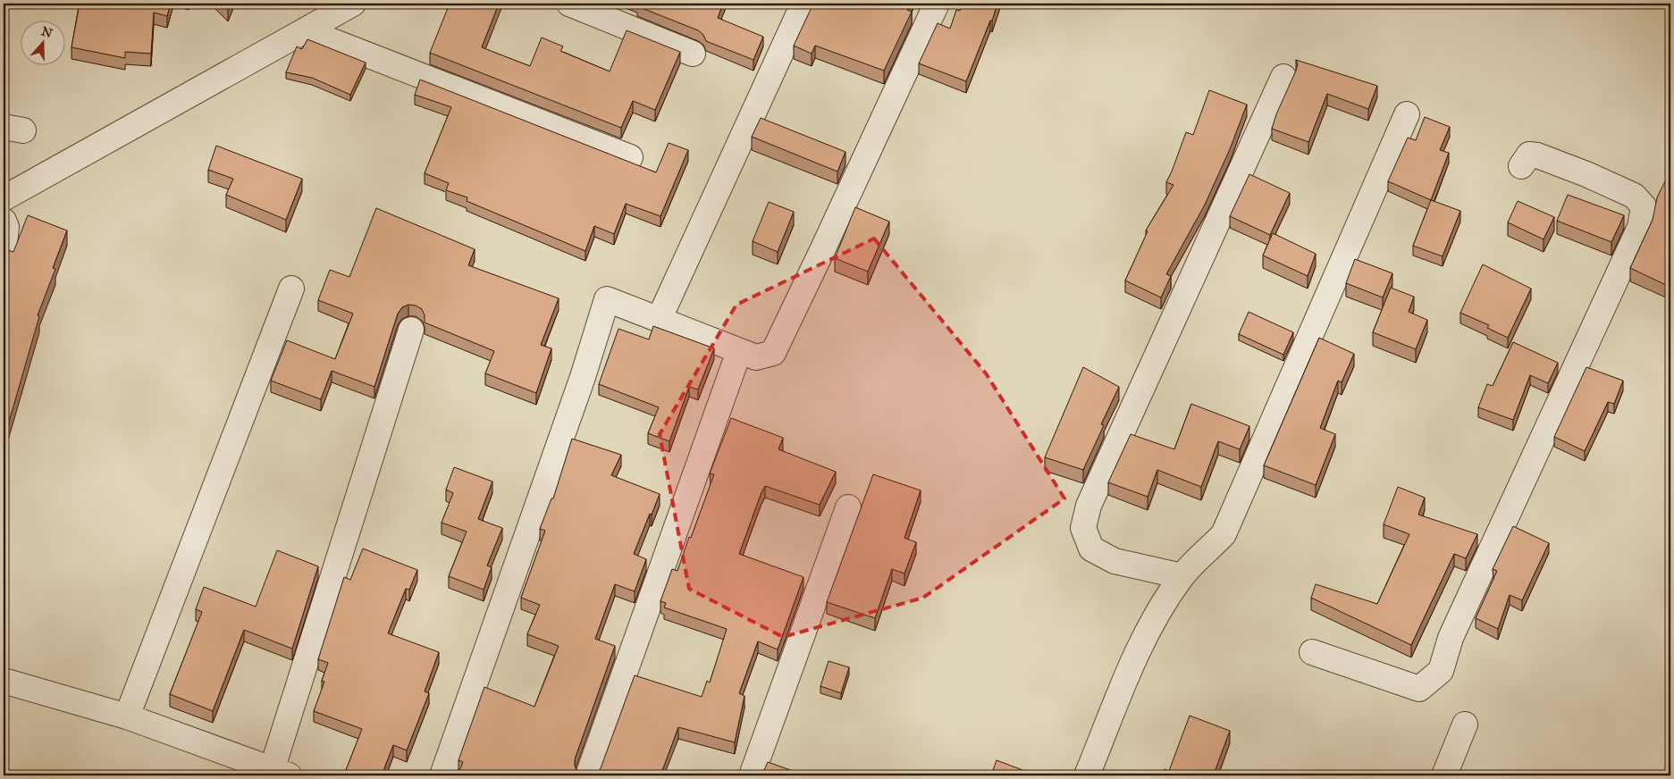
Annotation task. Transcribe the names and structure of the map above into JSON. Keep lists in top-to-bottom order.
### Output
{
  "north": "top"
}
